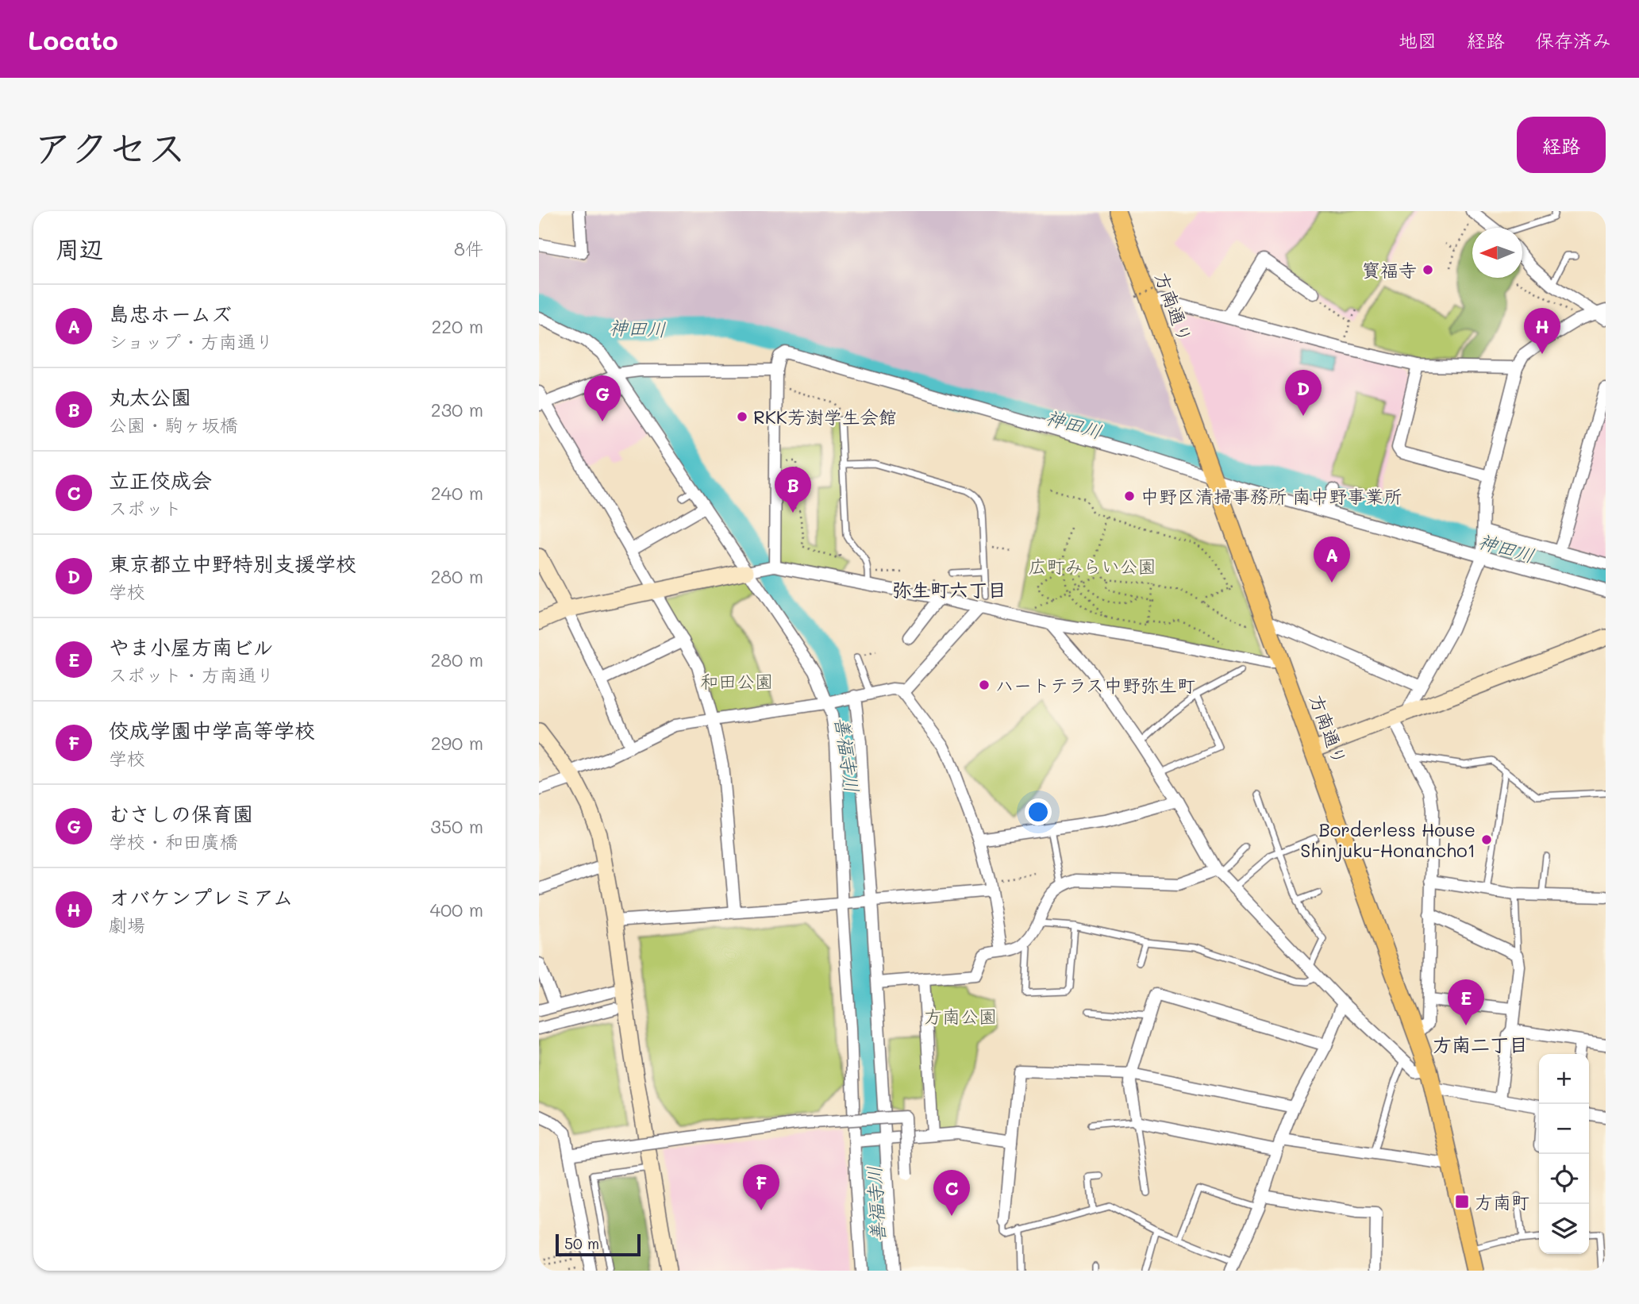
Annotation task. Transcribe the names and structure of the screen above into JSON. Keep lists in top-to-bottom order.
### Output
{
  "streets": {
    "main road": ["方南通り"]
  },
  "districts": ["弥生町六丁目", "方南二丁目"],
  "water": ["神田川", "善福寺川"],
  "parks": ["広町みらい公園", "和田公園", "方南公園"],
  "places": {
    "other": [
      "寳福寺",
      "RKK芳澍学生会館",
      "中野区清掃事務所 南中野事業所",
      "ハートテラス中野弥生町",
      "Borderless House Shinjuku-Honancho1"
    ],
    "transit": ["方南町"]
  },
  "scale_bar": "50 m",
  "north": "left",
  "page": {
    "header": "Locato",
    "nav": ["地図", "経路", "保存済み"],
    "title": "アクセス",
    "buttons": "経路",
    "heading": ["周辺", "8件"],
    "list": [
      {
        "mark": "A",
        "name": "島忠ホームズ",
        "note": "ショップ · 方南通り",
        "value": "220 m"
      },
      {
        "mark": "B",
        "name": "丸太公園",
        "note": "公園 · 駒ヶ坂橋",
        "value": "230 m"
      },
      {
        "mark": "C",
        "name": "立正佼成会",
        "note": "スポット",
        "value": "240 m"
      },
      {
        "mark": "D",
        "name": "東京都立中野特別支援学校",
        "note": "学校",
        "value": "280 m"
      },
      {
        "mark": "E",
        "name": "やま小屋方南ビル",
        "note": "スポット · 方南通り",
        "value": "280 m"
      },
      {
        "mark": "F",
        "name": "佼成学園中学高等学校",
        "note": "学校",
        "value": "290 m"
      },
      {
        "mark": "G",
        "name": "むさしの保育園",
        "note": "学校 · 和田廣橋",
        "value": "350 m"
      },
      {
        "mark": "H",
        "name": "オバケンプレミアム",
        "note": "劇場",
        "value": "400 m"
      }
    ],
    "pins": [
      "H",
      "D",
      "G",
      "B",
      "A",
      "E",
      "F",
      "C"
    ],
    "map_buttons": ["+", "−"],
    "scale": "50 m"
  }
}
